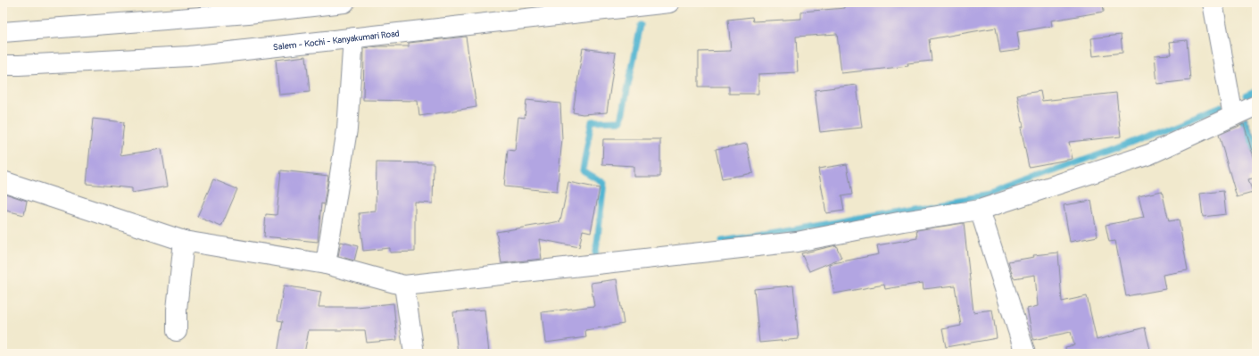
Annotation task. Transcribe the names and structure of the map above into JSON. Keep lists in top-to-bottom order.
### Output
{
  "streets": {
    "main road": ["Salem - Kochi - Kanyakumari Road"]
  }
}
